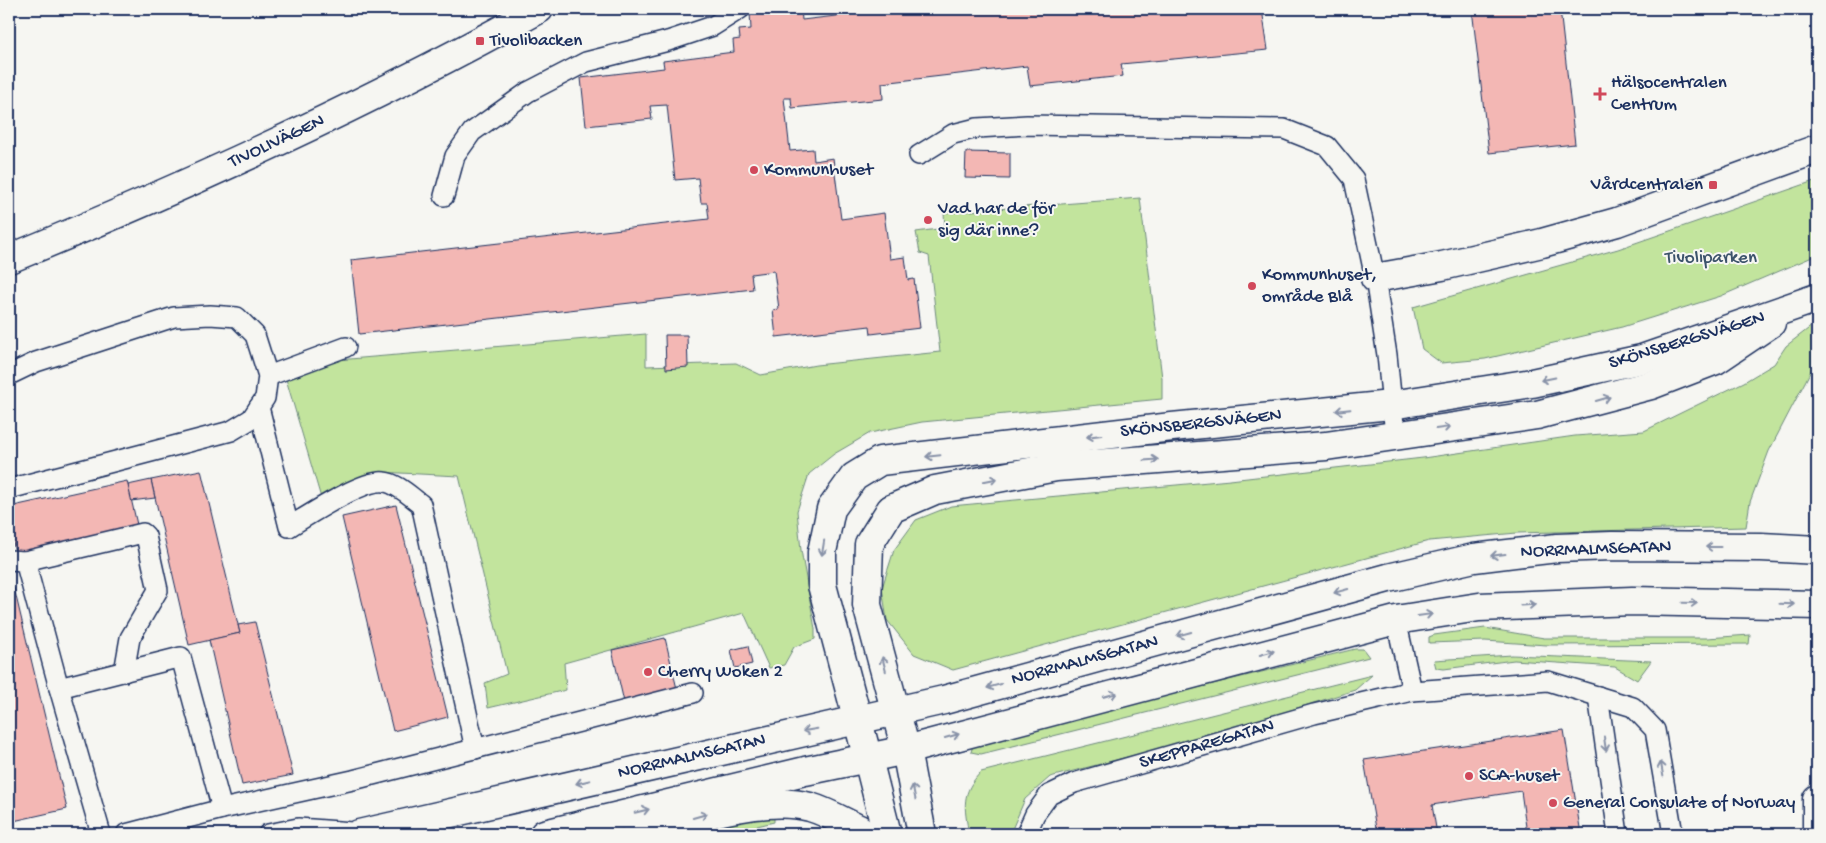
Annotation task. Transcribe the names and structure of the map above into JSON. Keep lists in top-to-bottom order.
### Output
{
  "streets": {
    "street": ["TIVOLIVÄGEN", "SKÖNSBERGSVÄGEN", "NORRMALMSGATAN"],
    "lane": ["SKEPPAREGATAN"]
  },
  "crossings": [
    ["SKÖNSBERGSVÄGEN", "NORRMALMSGATAN"]
  ],
  "parks": ["Tivoliparken"],
  "places": {
    "transit": ["Tivolibacken", "Vårdcentralen"],
    "health": ["Hälsocentralen Centrum"],
    "other": [
      "Kommunhuset",
      "Vad har de för sig där inne?",
      "Kommunhuset, område Blå",
      "Cherry Woken 2",
      "SCA-huset",
      "General Consulate of Norway"
    ]
  }
}
